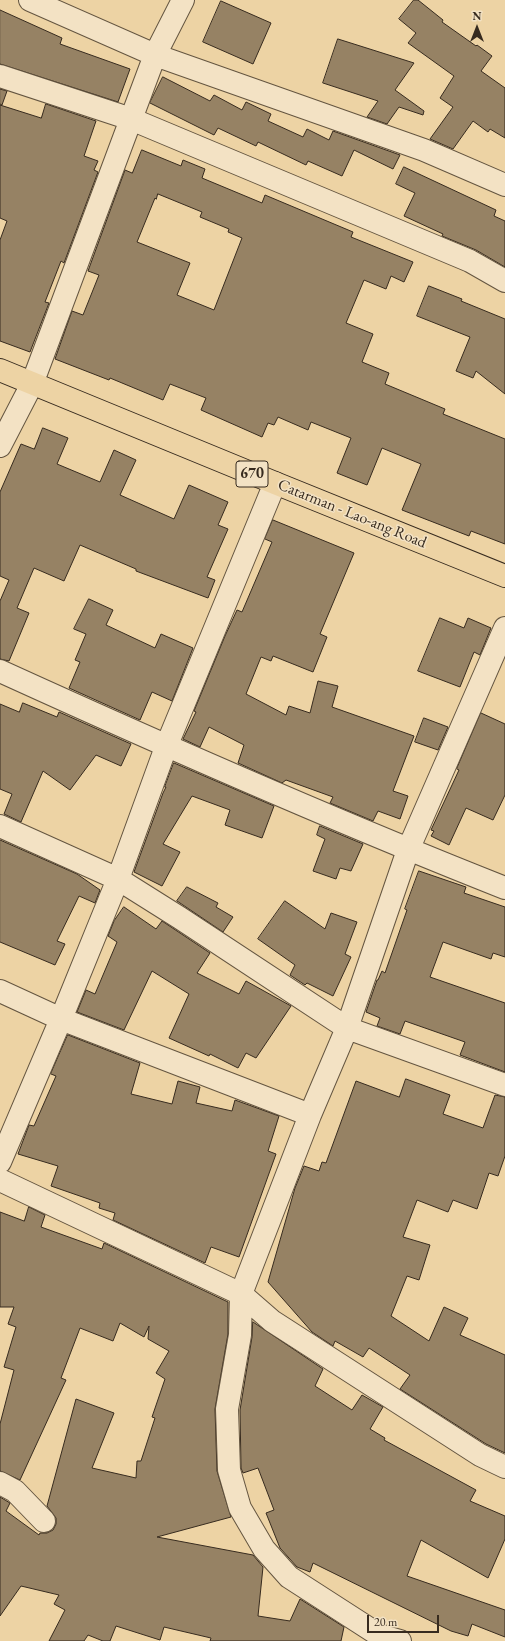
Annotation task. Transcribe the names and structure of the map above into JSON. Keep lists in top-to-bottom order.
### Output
{
  "streets": {
    "main road": ["670", "Catarman - Lao-ang Road"]
  },
  "scale_bar": "20 m",
  "north": "top"
}
